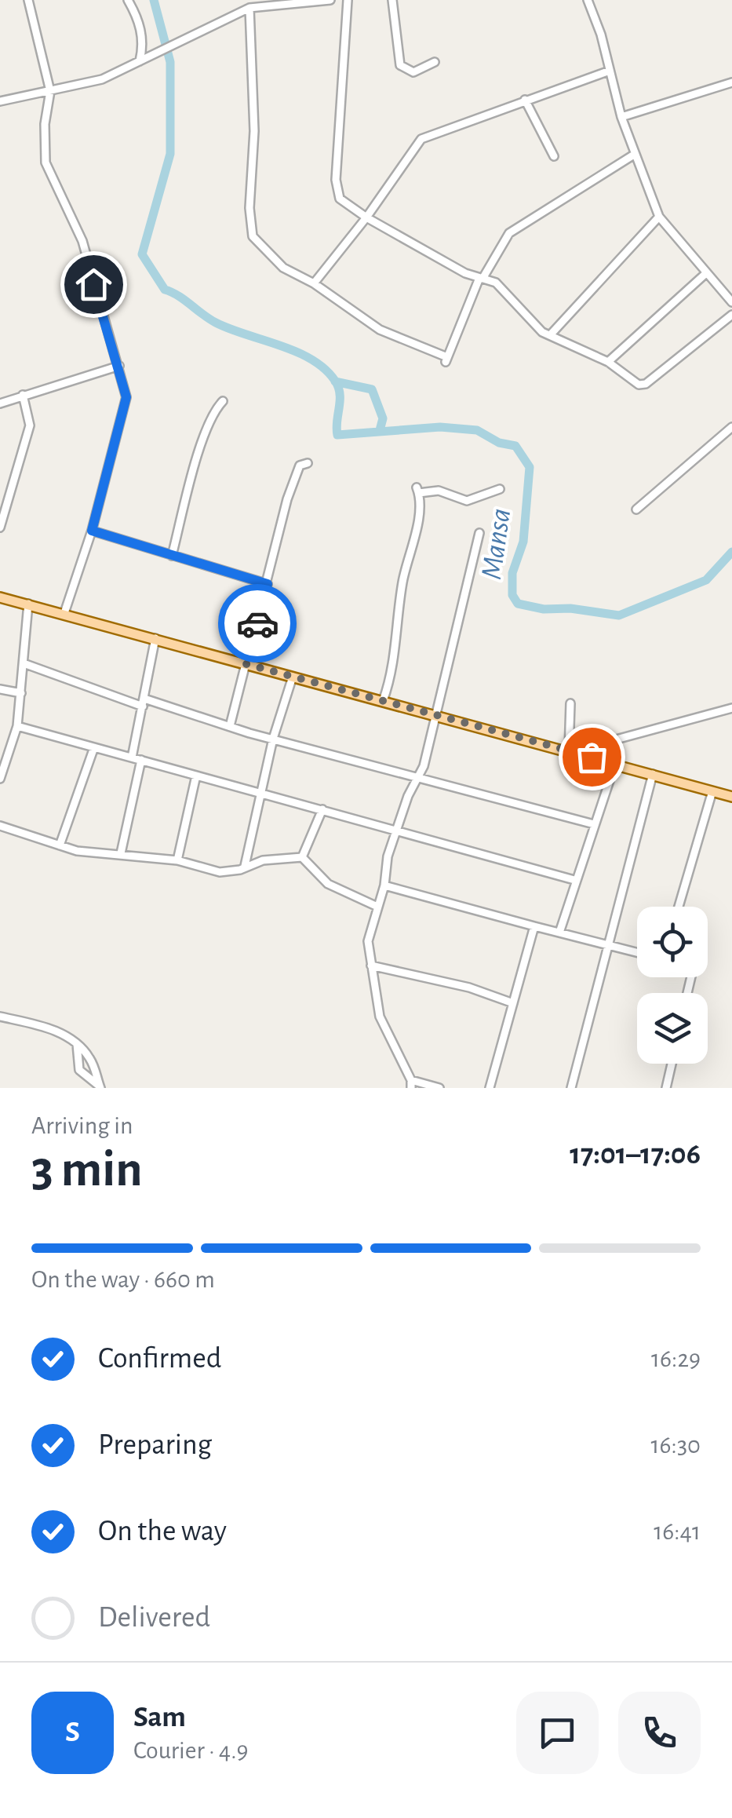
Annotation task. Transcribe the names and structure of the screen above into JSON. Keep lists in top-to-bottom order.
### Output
{
  "water": ["Mansa"],
  "page": {
    "heading": ["3 min", "Arriving in", "17:01–17:06"],
    "panel": ["Sam", "Courier · 4.9"],
    "bar": "On the way · 660 m",
    "list": [
      ["Confirmed", "16:29"],
      ["Preparing", "16:30"],
      ["On the way", "16:41"],
      "Delivered"
    ],
    "round": "S"
  }
}
